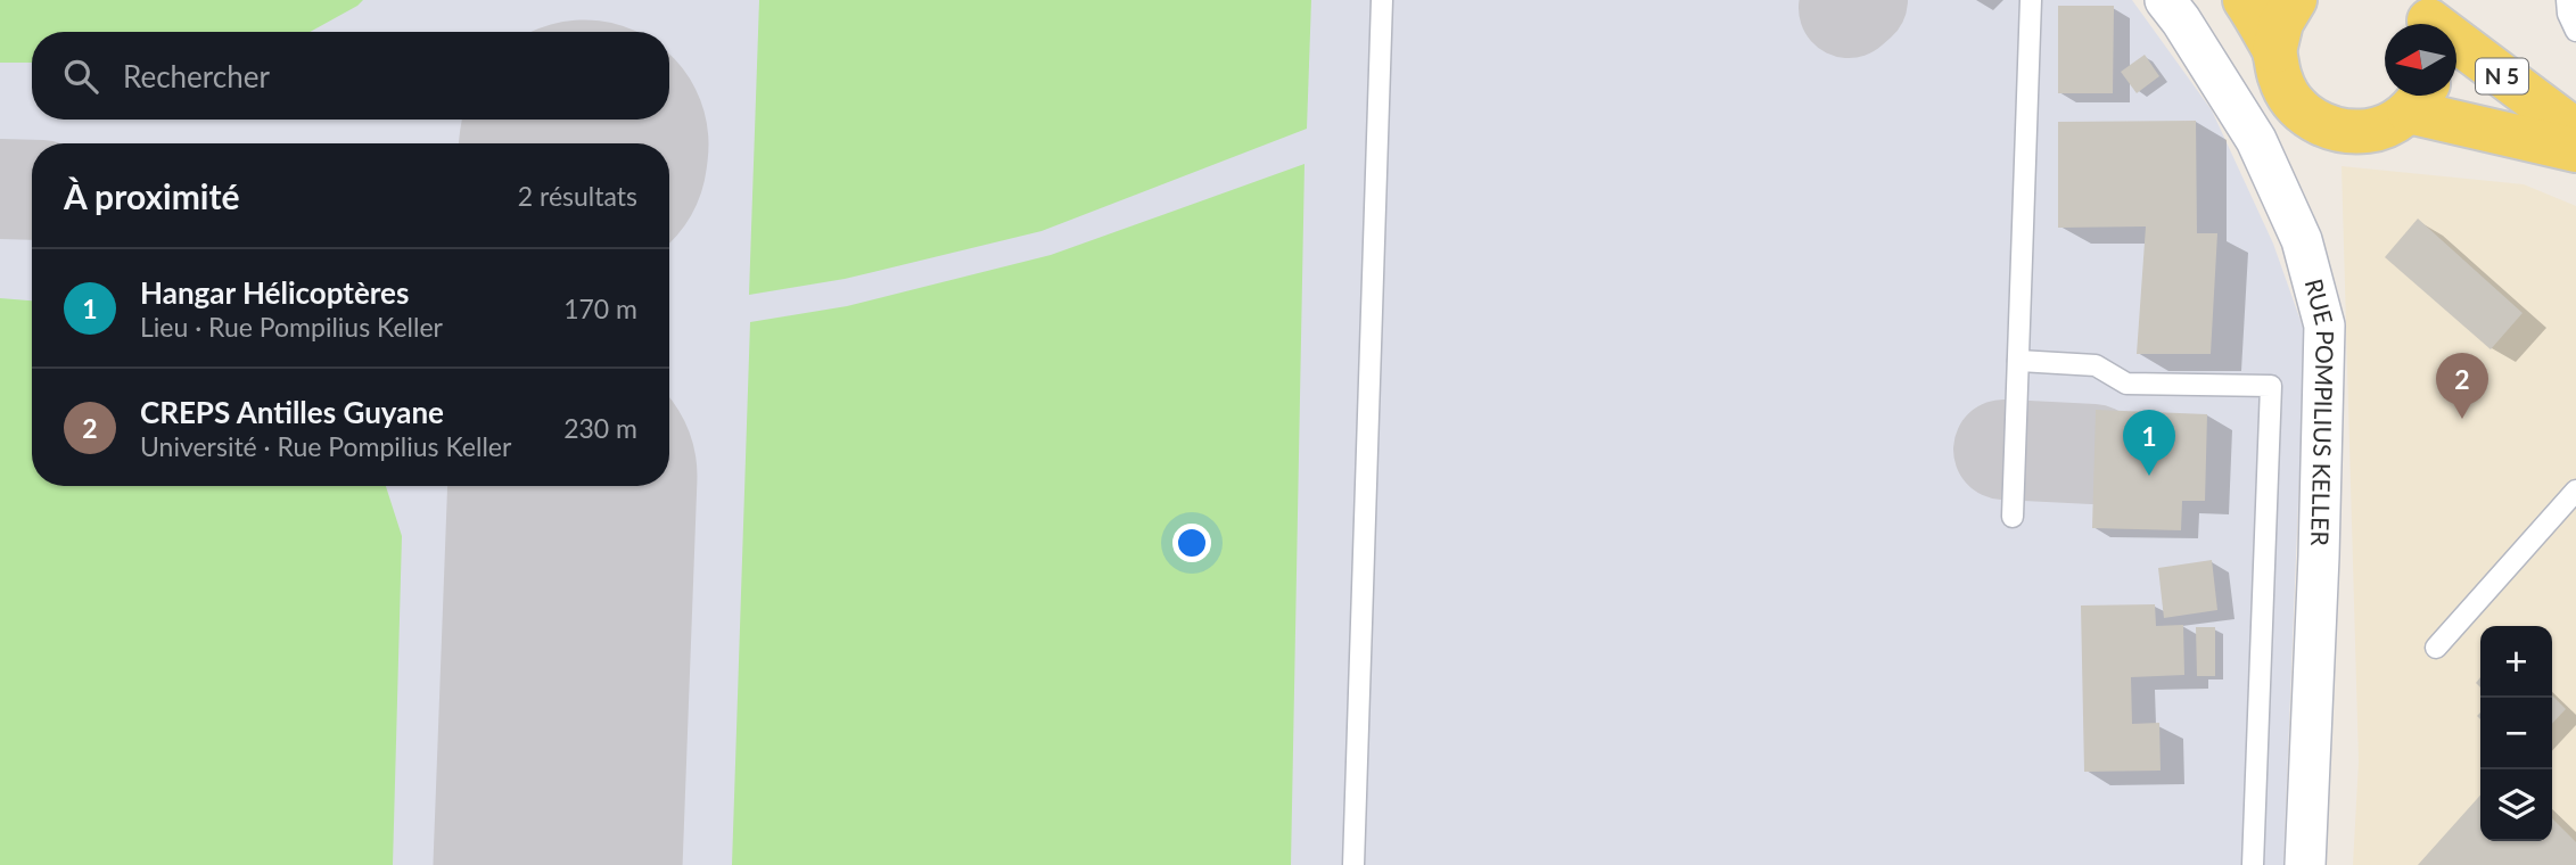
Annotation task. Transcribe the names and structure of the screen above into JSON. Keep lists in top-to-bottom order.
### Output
{
  "streets": {
    "main road": ["N 5"],
    "street": ["RUE POMPILIUS KELLER"]
  },
  "north": "left",
  "page": {
    "search": "Rechercher",
    "heading": ["À proximité", "2 résultats"],
    "list": [
      {
        "mark": "1",
        "name": "Hangar Hélicoptères",
        "note": "Lieu · Rue Pompilius Keller",
        "value": "170 m"
      },
      {
        "mark": "2",
        "name": "CREPS Antilles Guyane",
        "note": "Université · Rue Pompilius Keller",
        "value": "230 m"
      }
    ],
    "pins": ["2", "1"],
    "map_buttons": ["+", "−"]
  }
}
